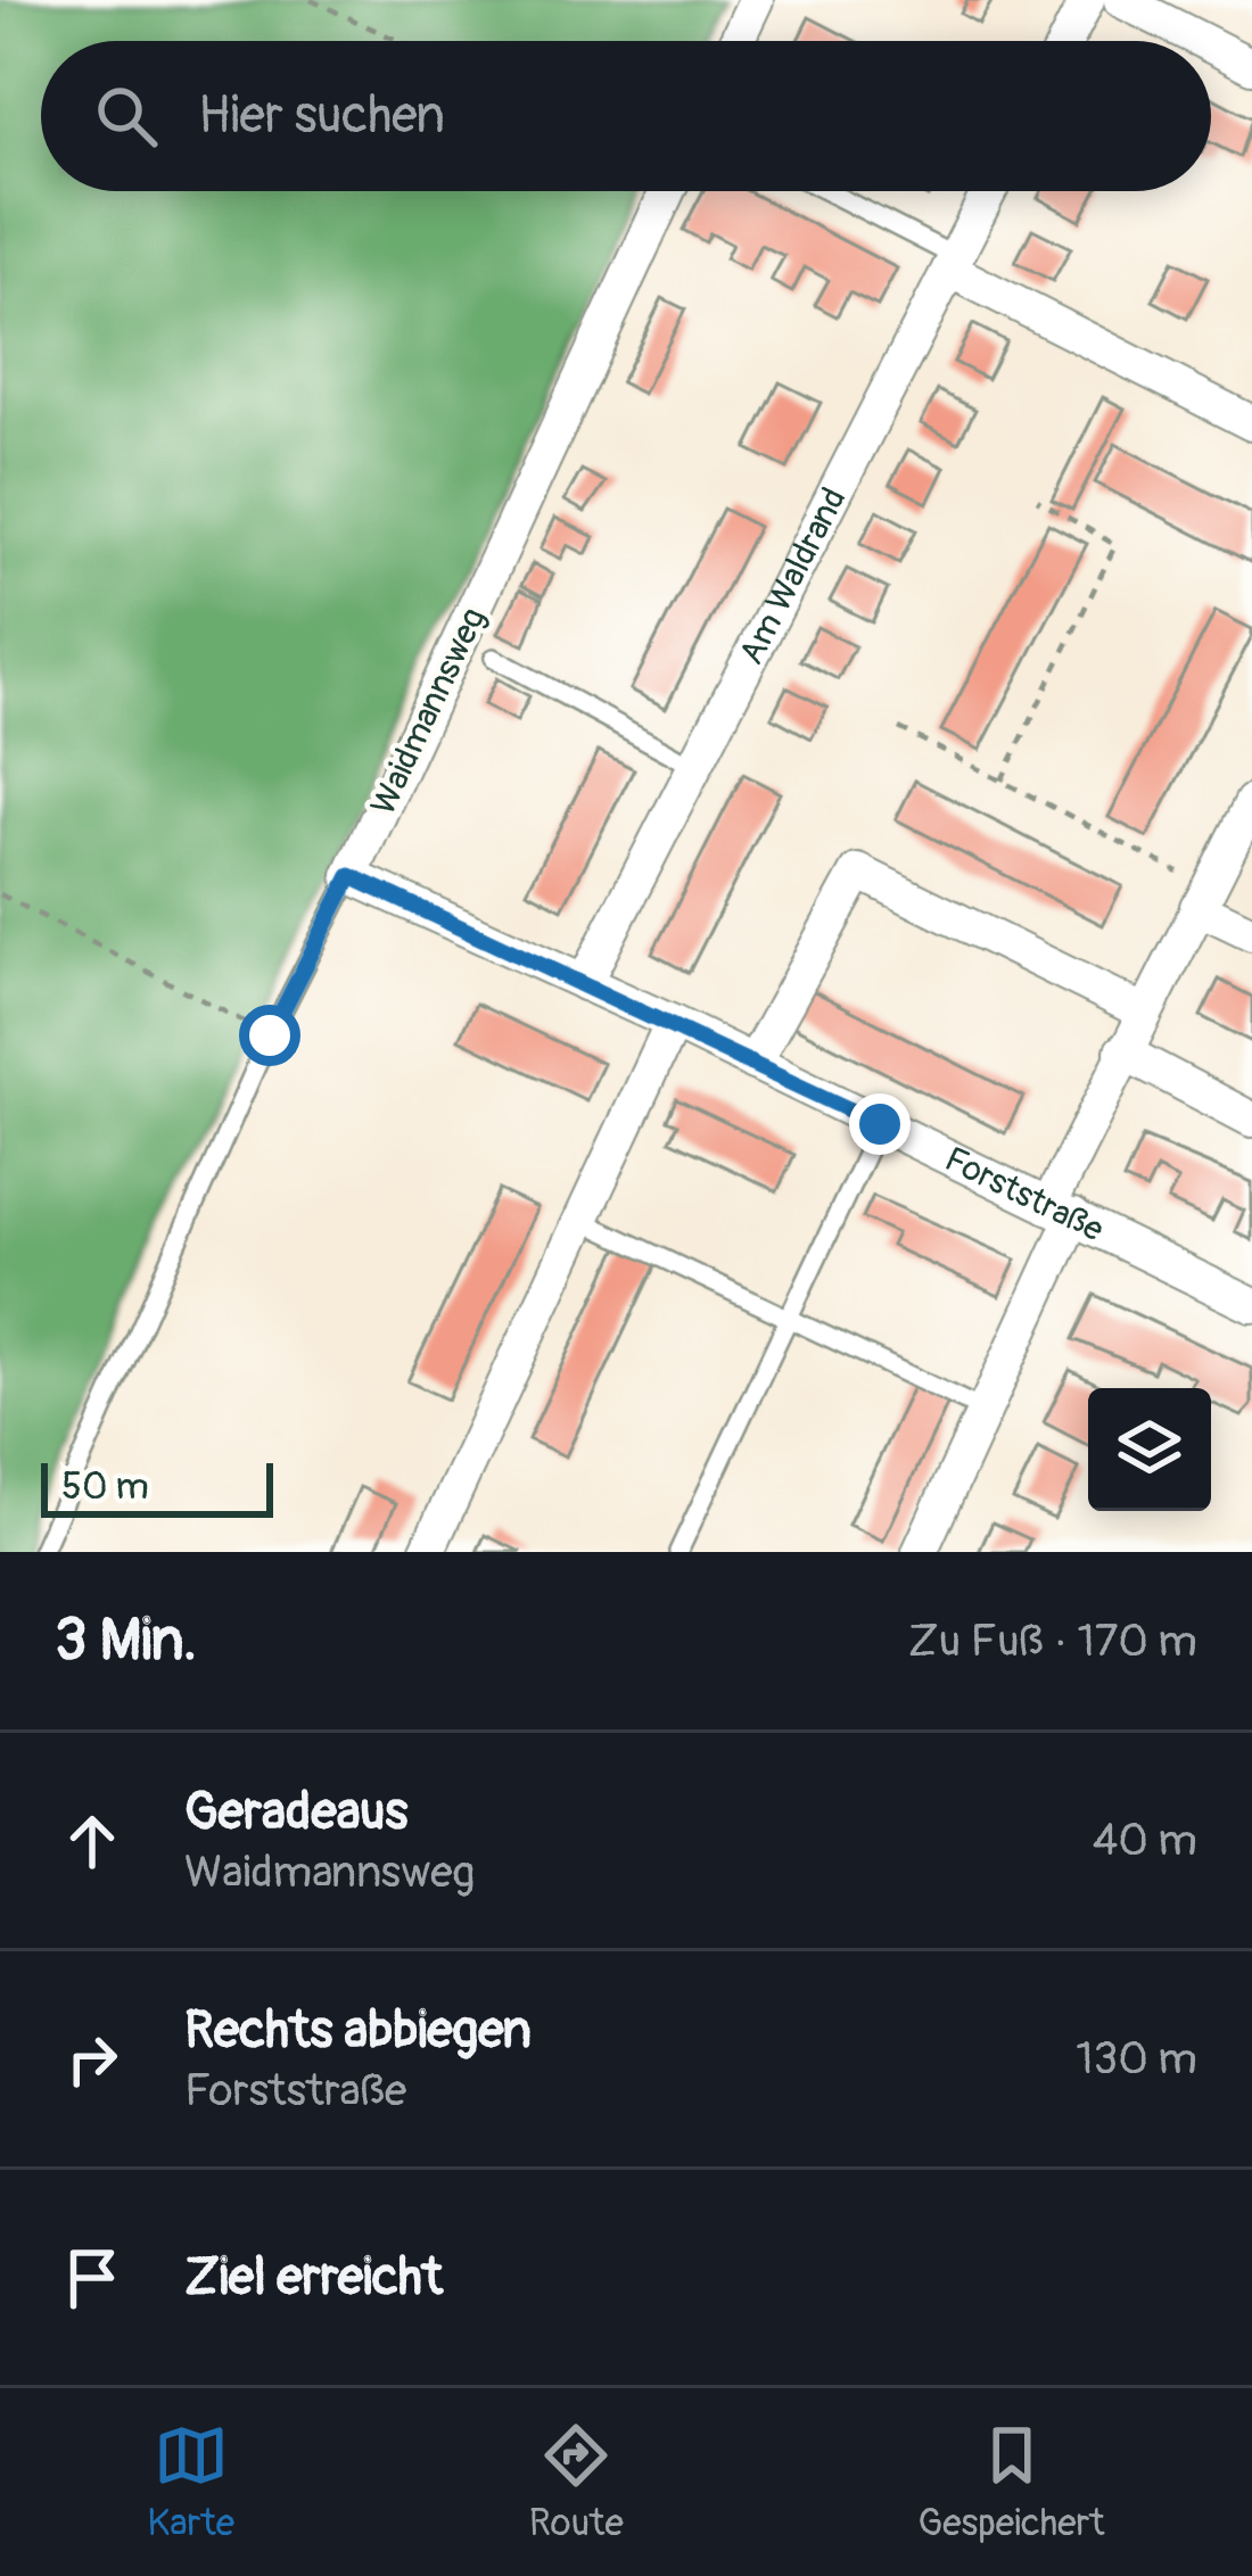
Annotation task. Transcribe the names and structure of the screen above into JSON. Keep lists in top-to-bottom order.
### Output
{
  "streets": {
    "street": ["Am Waldrand", "Waidmannsweg", "Forststraße"]
  },
  "crossings": [
    ["Am Waldrand", "Forststraße"],
    ["Waidmannsweg", "Forststraße"]
  ],
  "scale_bar": "50 m",
  "page": {
    "search": "Hier suchen",
    "scale": "50 m",
    "heading": ["3 Min.", "Zu Fuß · 170 m"],
    "list": [
      ["Geradeaus", "Waidmannsweg", "40 m"],
      ["Rechts abbiegen", "Forststraße", "130 m"],
      "Ziel erreicht"
    ],
    "nav": ["Karte", "Route", "Gespeichert"]
  }
}
